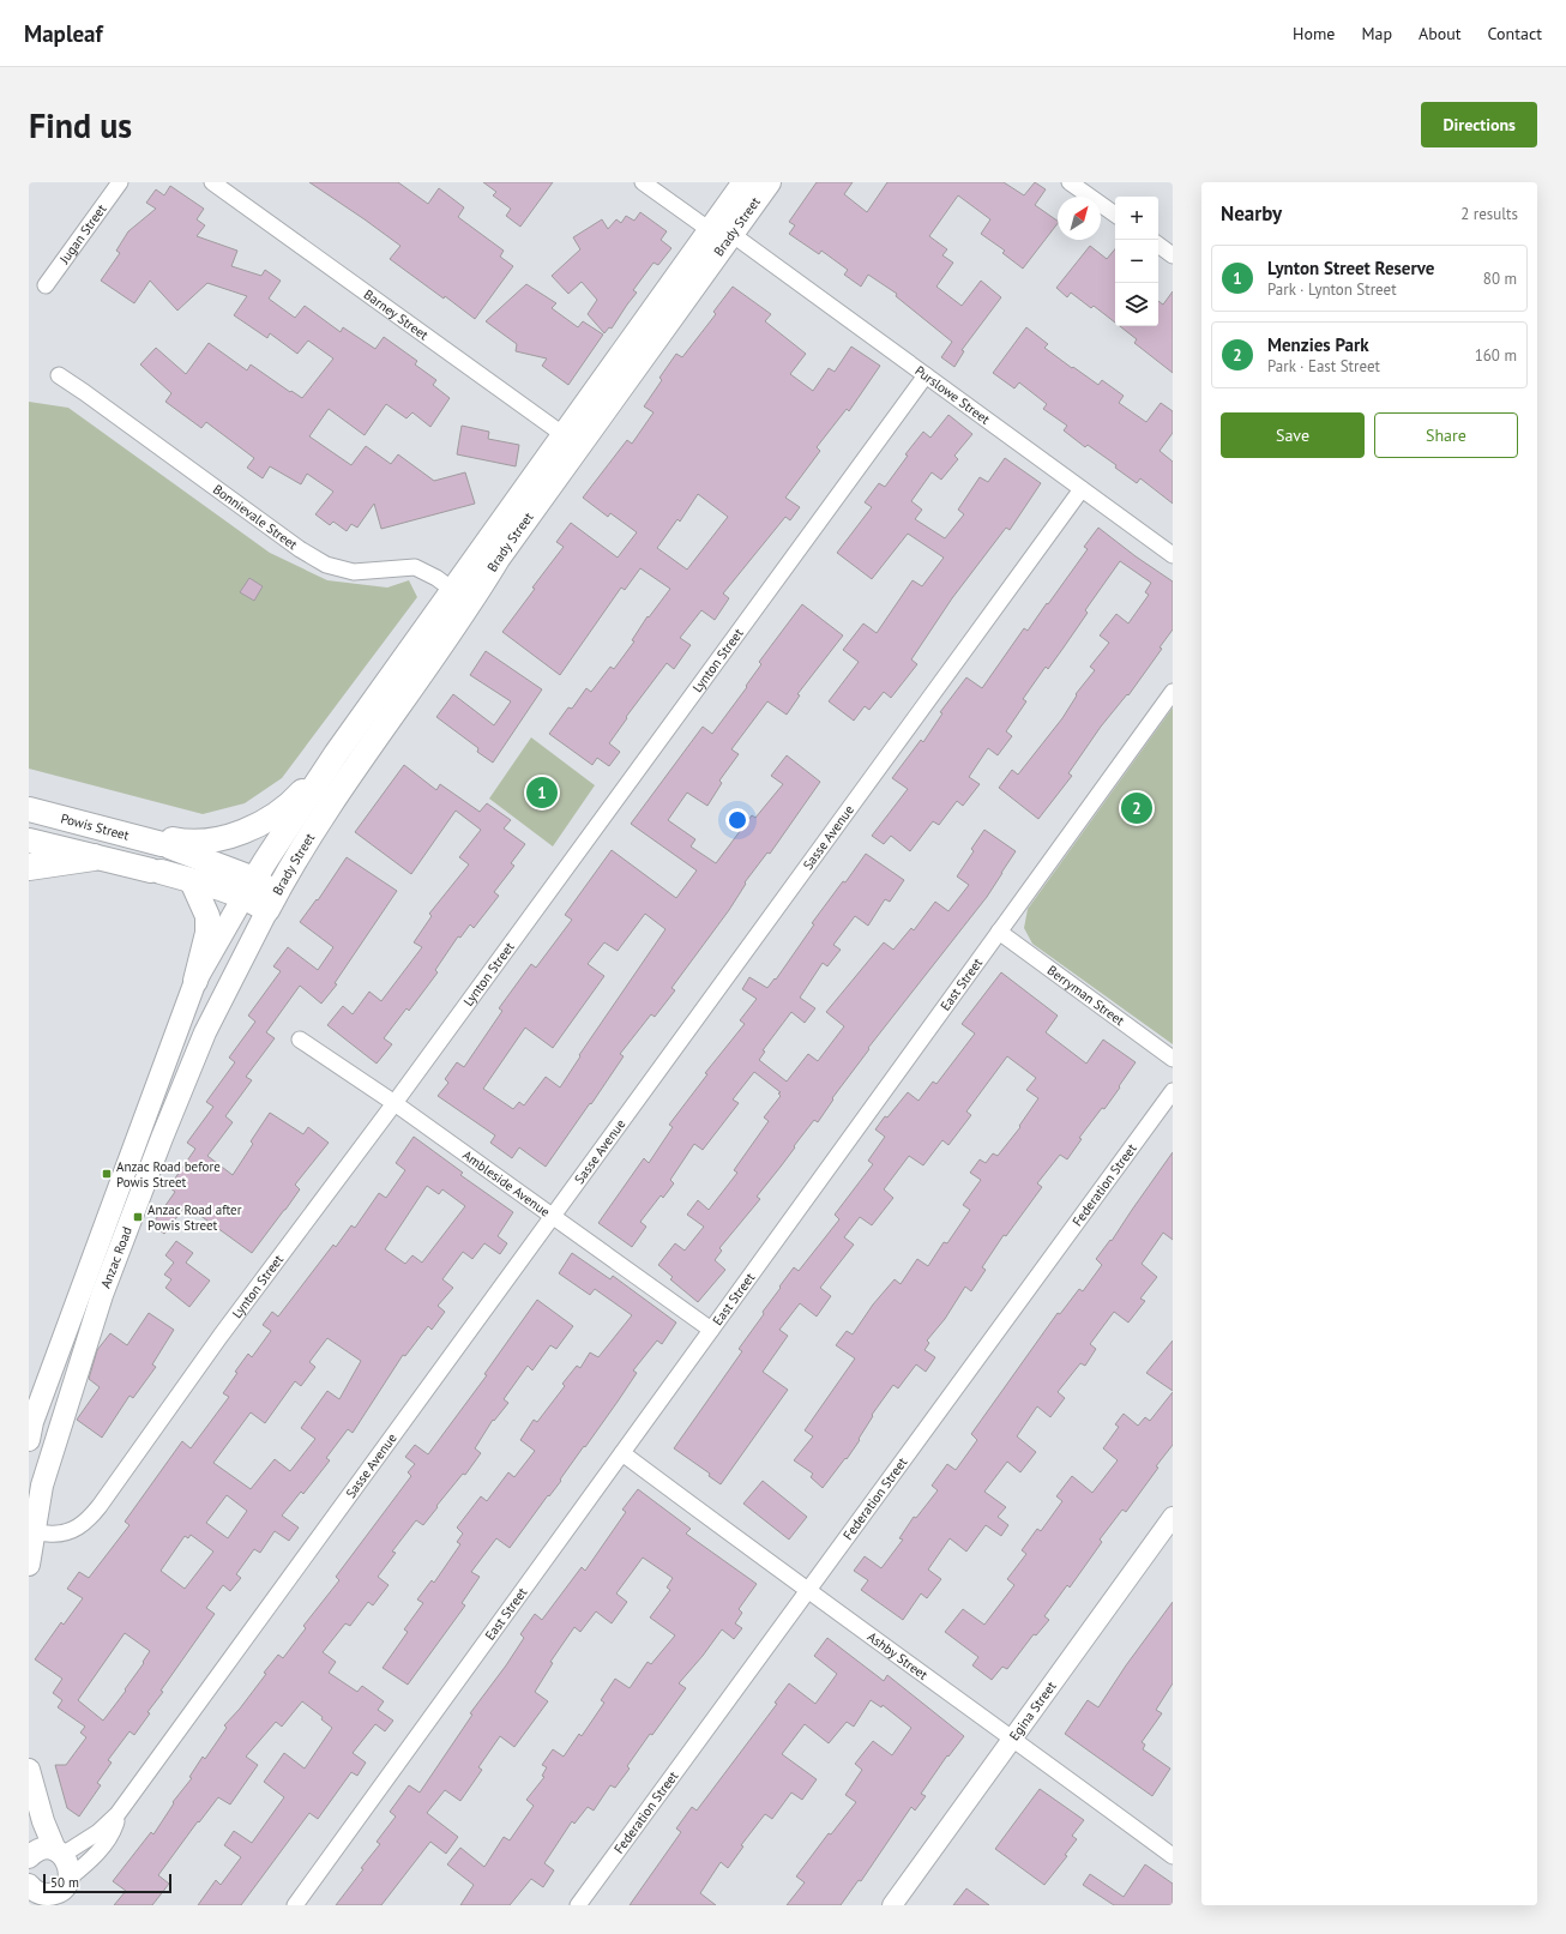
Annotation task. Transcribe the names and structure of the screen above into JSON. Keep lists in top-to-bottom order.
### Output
{
  "streets": {
    "main road": ["Brady Street", "Powis Street", "Anzac Road"],
    "street": [
      "Jugan Street",
      "Barney Street",
      "Purslowe Street",
      "Bonnievale Street",
      "Lynton Street",
      "Sasse Avenue",
      "East Street",
      "Berryman Street",
      "Ambleside Avenue",
      "Federation Street",
      "Ashby Street",
      "Egina Street"
    ]
  },
  "crossings": [
    ["Brady Street", "Barney Street"],
    ["Brady Street", "Purslowe Street"],
    ["Brady Street", "Bonnievale Street"],
    ["Brady Street", "Powis Street"],
    ["Brady Street", "Anzac Road"],
    ["Purslowe Street", "Lynton Street"],
    ["Purslowe Street", "Sasse Avenue"],
    ["Lynton Street", "Ambleside Avenue"],
    ["Lynton Street", "Anzac Road"],
    ["Powis Street", "Anzac Road"],
    ["Sasse Avenue", "Ambleside Avenue"],
    ["East Street", "Berryman Street"],
    ["East Street", "Ambleside Avenue"],
    ["East Street", "Ashby Street"],
    ["Federation Street", "Ashby Street"],
    ["Ashby Street", "Egina Street"]
  ],
  "places": {
    "transit": ["Anzac Road before Powis Street", "Anzac Road after Powis Street"]
  },
  "scale_bar": "50 m",
  "north": "top right",
  "page": {
    "header": "Mapleaf",
    "nav": [
      "Home",
      "Map",
      "About",
      "Contact"
    ],
    "buttons": [
      "Directions",
      ["Save", "Share"]
    ],
    "title": "Find us",
    "heading": ["Nearby", "2 results"],
    "map_buttons": ["+", "−"],
    "list": [
      {
        "mark": "1",
        "name": "Lynton Street Reserve",
        "note": "Park · Lynton Street",
        "value": "80 m"
      },
      {
        "mark": "2",
        "name": "Menzies Park",
        "note": "Park · East Street",
        "value": "160 m"
      }
    ],
    "pins": ["1", "2"],
    "scale": "50 m"
  }
}
